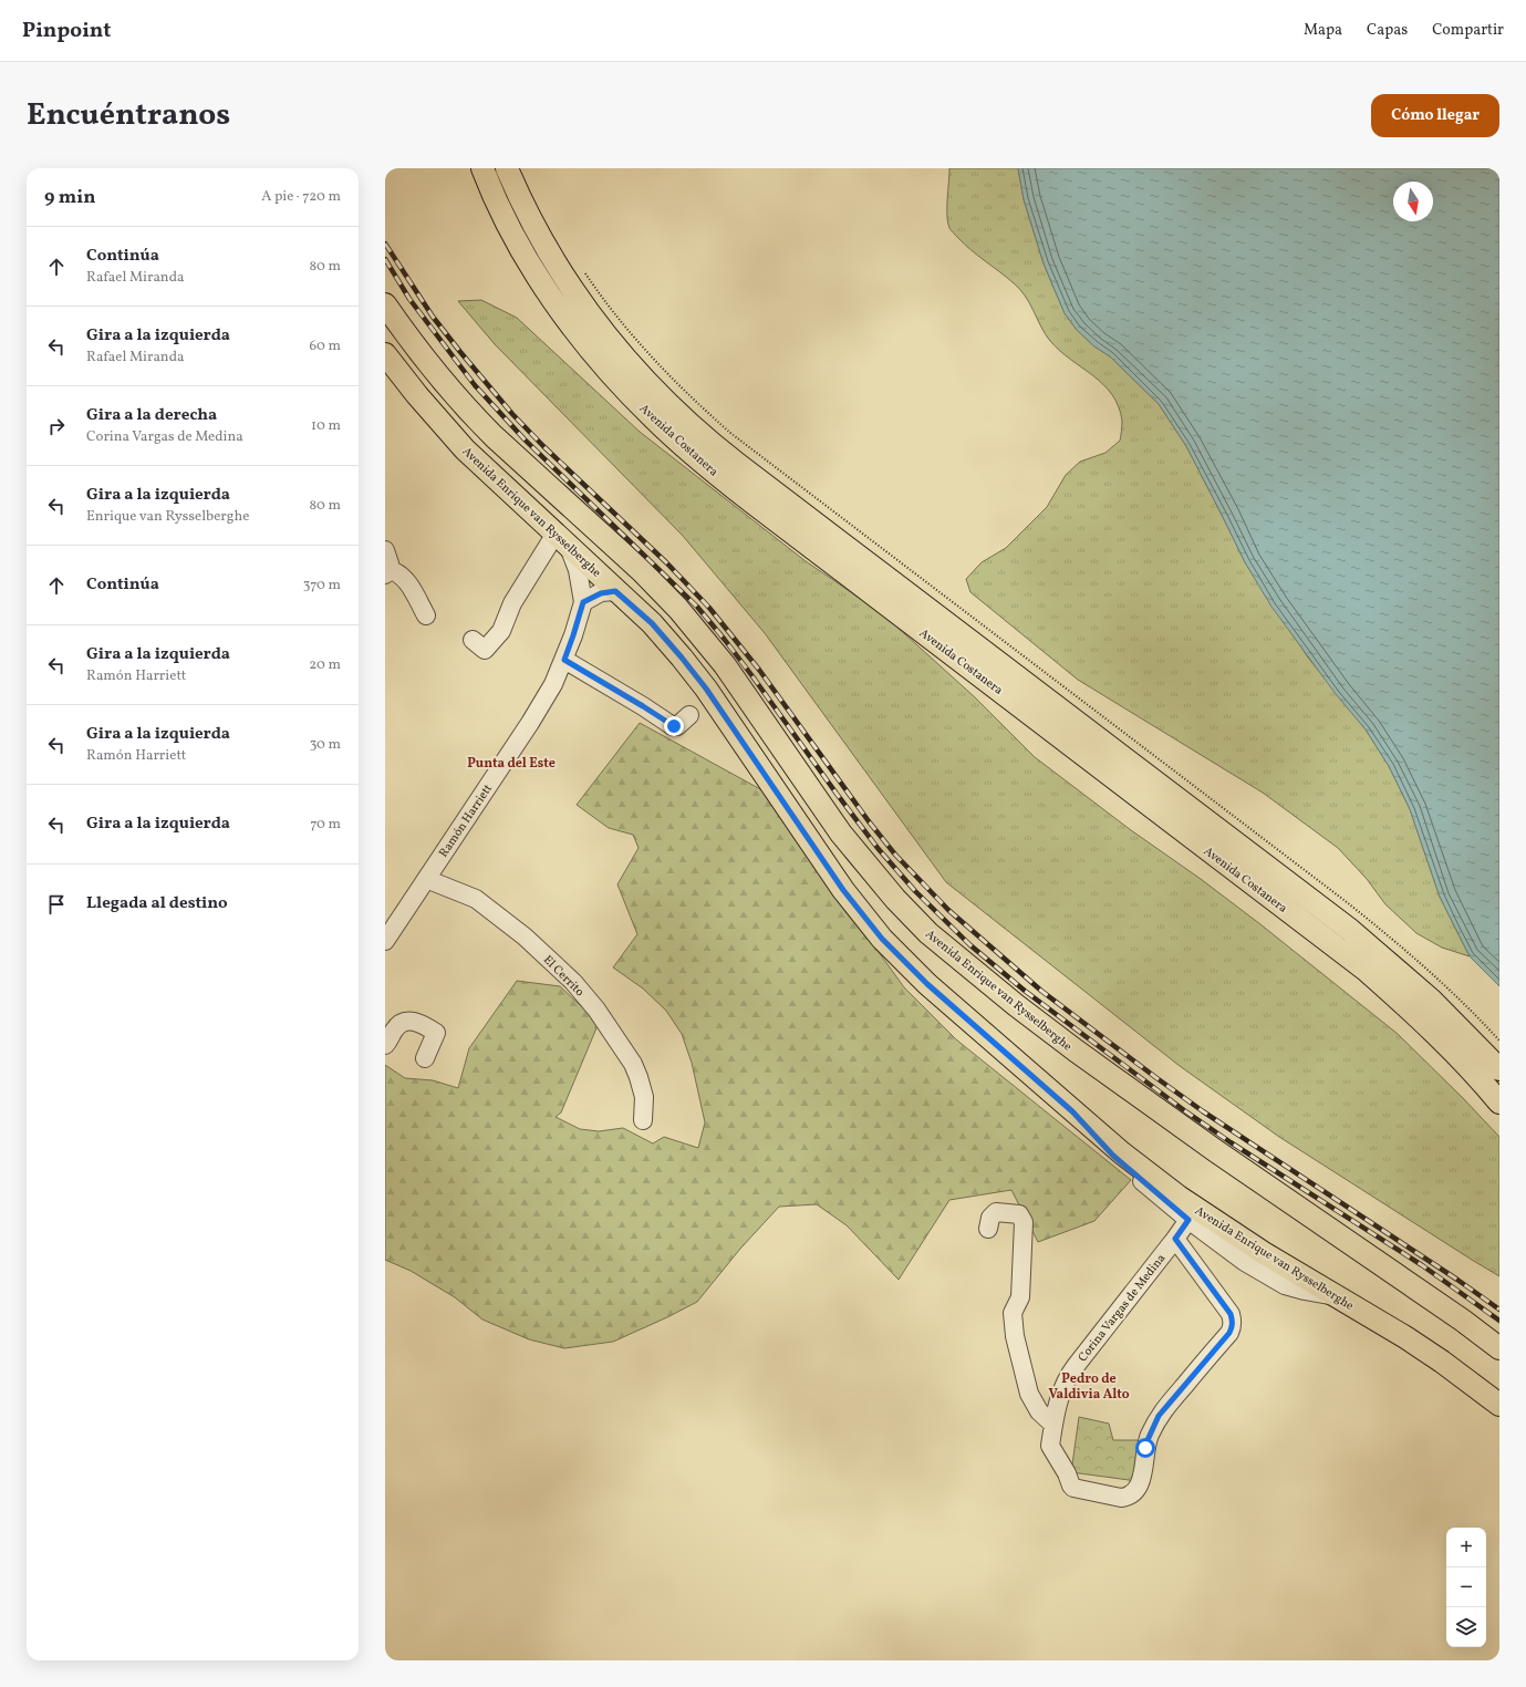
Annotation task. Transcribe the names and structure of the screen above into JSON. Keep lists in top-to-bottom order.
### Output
{
  "streets": {
    "main road": ["Avenida Costanera", "Avenida Enrique van Rysselberghe"],
    "street": ["Ramón Harriett", "El Cerrito", "Corina Vargas de Medina"]
  },
  "crossings": [
    ["Avenida Enrique van Rysselberghe", "Ramón Harriett"],
    ["Ramón Harriett", "El Cerrito"]
  ],
  "districts": ["Punta del Este", "Pedro de Valdivia Alto"],
  "north": "bottom",
  "page": {
    "header": "Pinpoint",
    "nav": ["Mapa", "Capas", "Compartir"],
    "title": "Encuéntranos",
    "buttons": "Cómo llegar",
    "heading": ["9 min", "A pie · 720 m"],
    "list": [
      ["Continúa", "Rafael Miranda", "80 m"],
      ["Gira a la izquierda", "Rafael Miranda", "60 m"],
      ["Gira a la derecha", "Corina Vargas de Medina", "10 m"],
      ["Gira a la izquierda", "Enrique van Rysselberghe", "80 m"],
      ["Continúa", "370 m"],
      ["Gira a la izquierda", "Ramón Harriett", "20 m"],
      ["Gira a la izquierda", "Ramón Harriett", "30 m"],
      ["Gira a la izquierda", "70 m"],
      "Llegada al destino"
    ],
    "map_buttons": ["+", "−"]
  }
}
